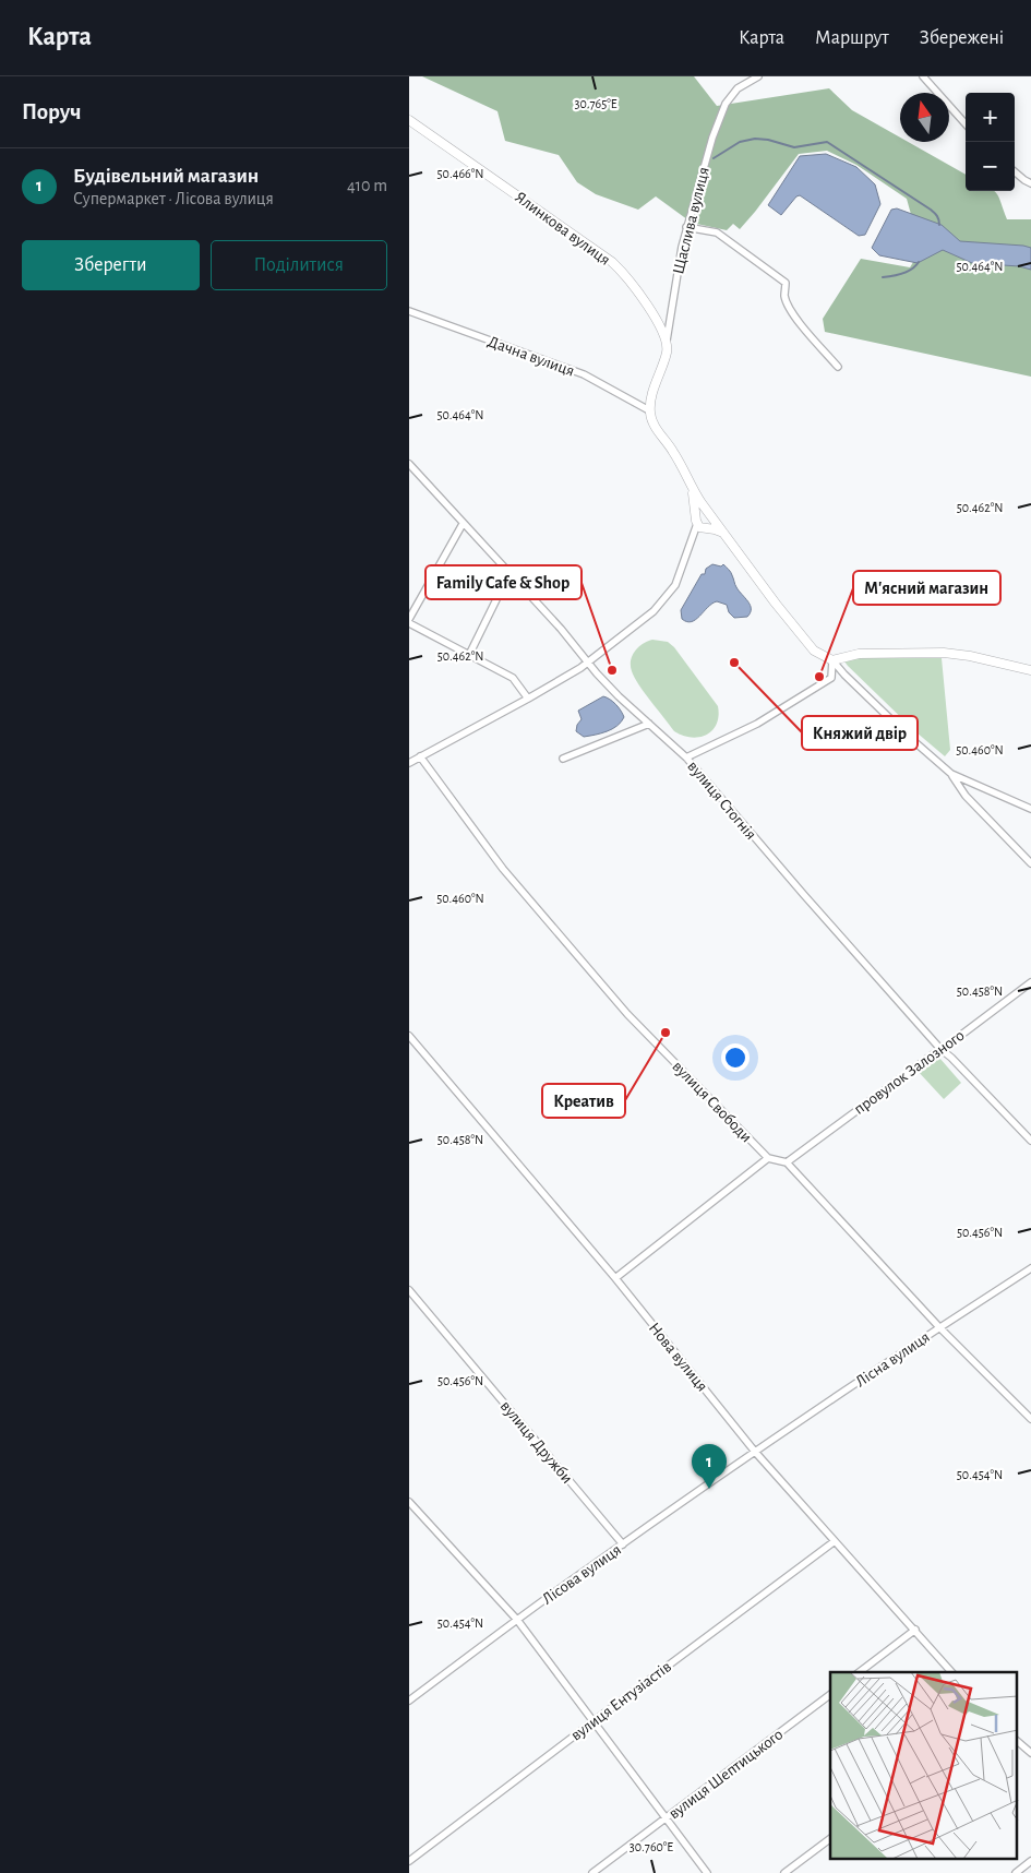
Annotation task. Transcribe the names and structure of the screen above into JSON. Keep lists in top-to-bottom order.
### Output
{
  "streets": {
    "street": [
      "Щаслива вулиця",
      "Ялинкова вулиця",
      "Дачна вулиця",
      "вулиця Стогнія",
      "провулок Залозного",
      "вулиця Свободи",
      "Нова вулиця",
      "Лісна вулиця",
      "вулиця Дружби",
      "Лісова вулиця",
      "вулиця Ентузіастів",
      "вулиця Шептицького"
    ]
  },
  "crossings": [
    ["Щаслива вулиця", "Ялинкова вулиця"],
    ["вулиця Стогнія", "провулок Залозного"],
    ["Нова вулиця", "Лісна вулиця"],
    ["Нова вулиця", "Лісова вулиця"],
    ["Нова вулиця", "вулиця Ентузіастів"],
    ["Лісна вулиця", "Лісова вулиця"],
    ["вулиця Дружби", "Лісова вулиця"]
  ],
  "places": [
    "Княжий двір",
    "Family Cafe & Shop",
    "М'ясний магазин",
    "Креатив"
  ],
  "north": "top",
  "page": {
    "header": "Карта",
    "nav": ["Карта", "Маршрут", "Збережені"],
    "heading": "Поруч",
    "map_buttons": ["+", "−"],
    "list": [
      {
        "mark": "1",
        "name": "Будівельний магазин",
        "note": "Супермаркет · Лісова вулиця",
        "value": "410 m"
      }
    ],
    "buttons": ["Зберегти", "Поділитися"],
    "pins": "1"
  },
  "coordinates": [
    "30.765°E",
    "50.466°N",
    "50.464°N",
    "50.462°N",
    "50.460°N",
    "50.458°N",
    "50.456°N",
    "50.454°N",
    "30.760°E"
  ]
}
